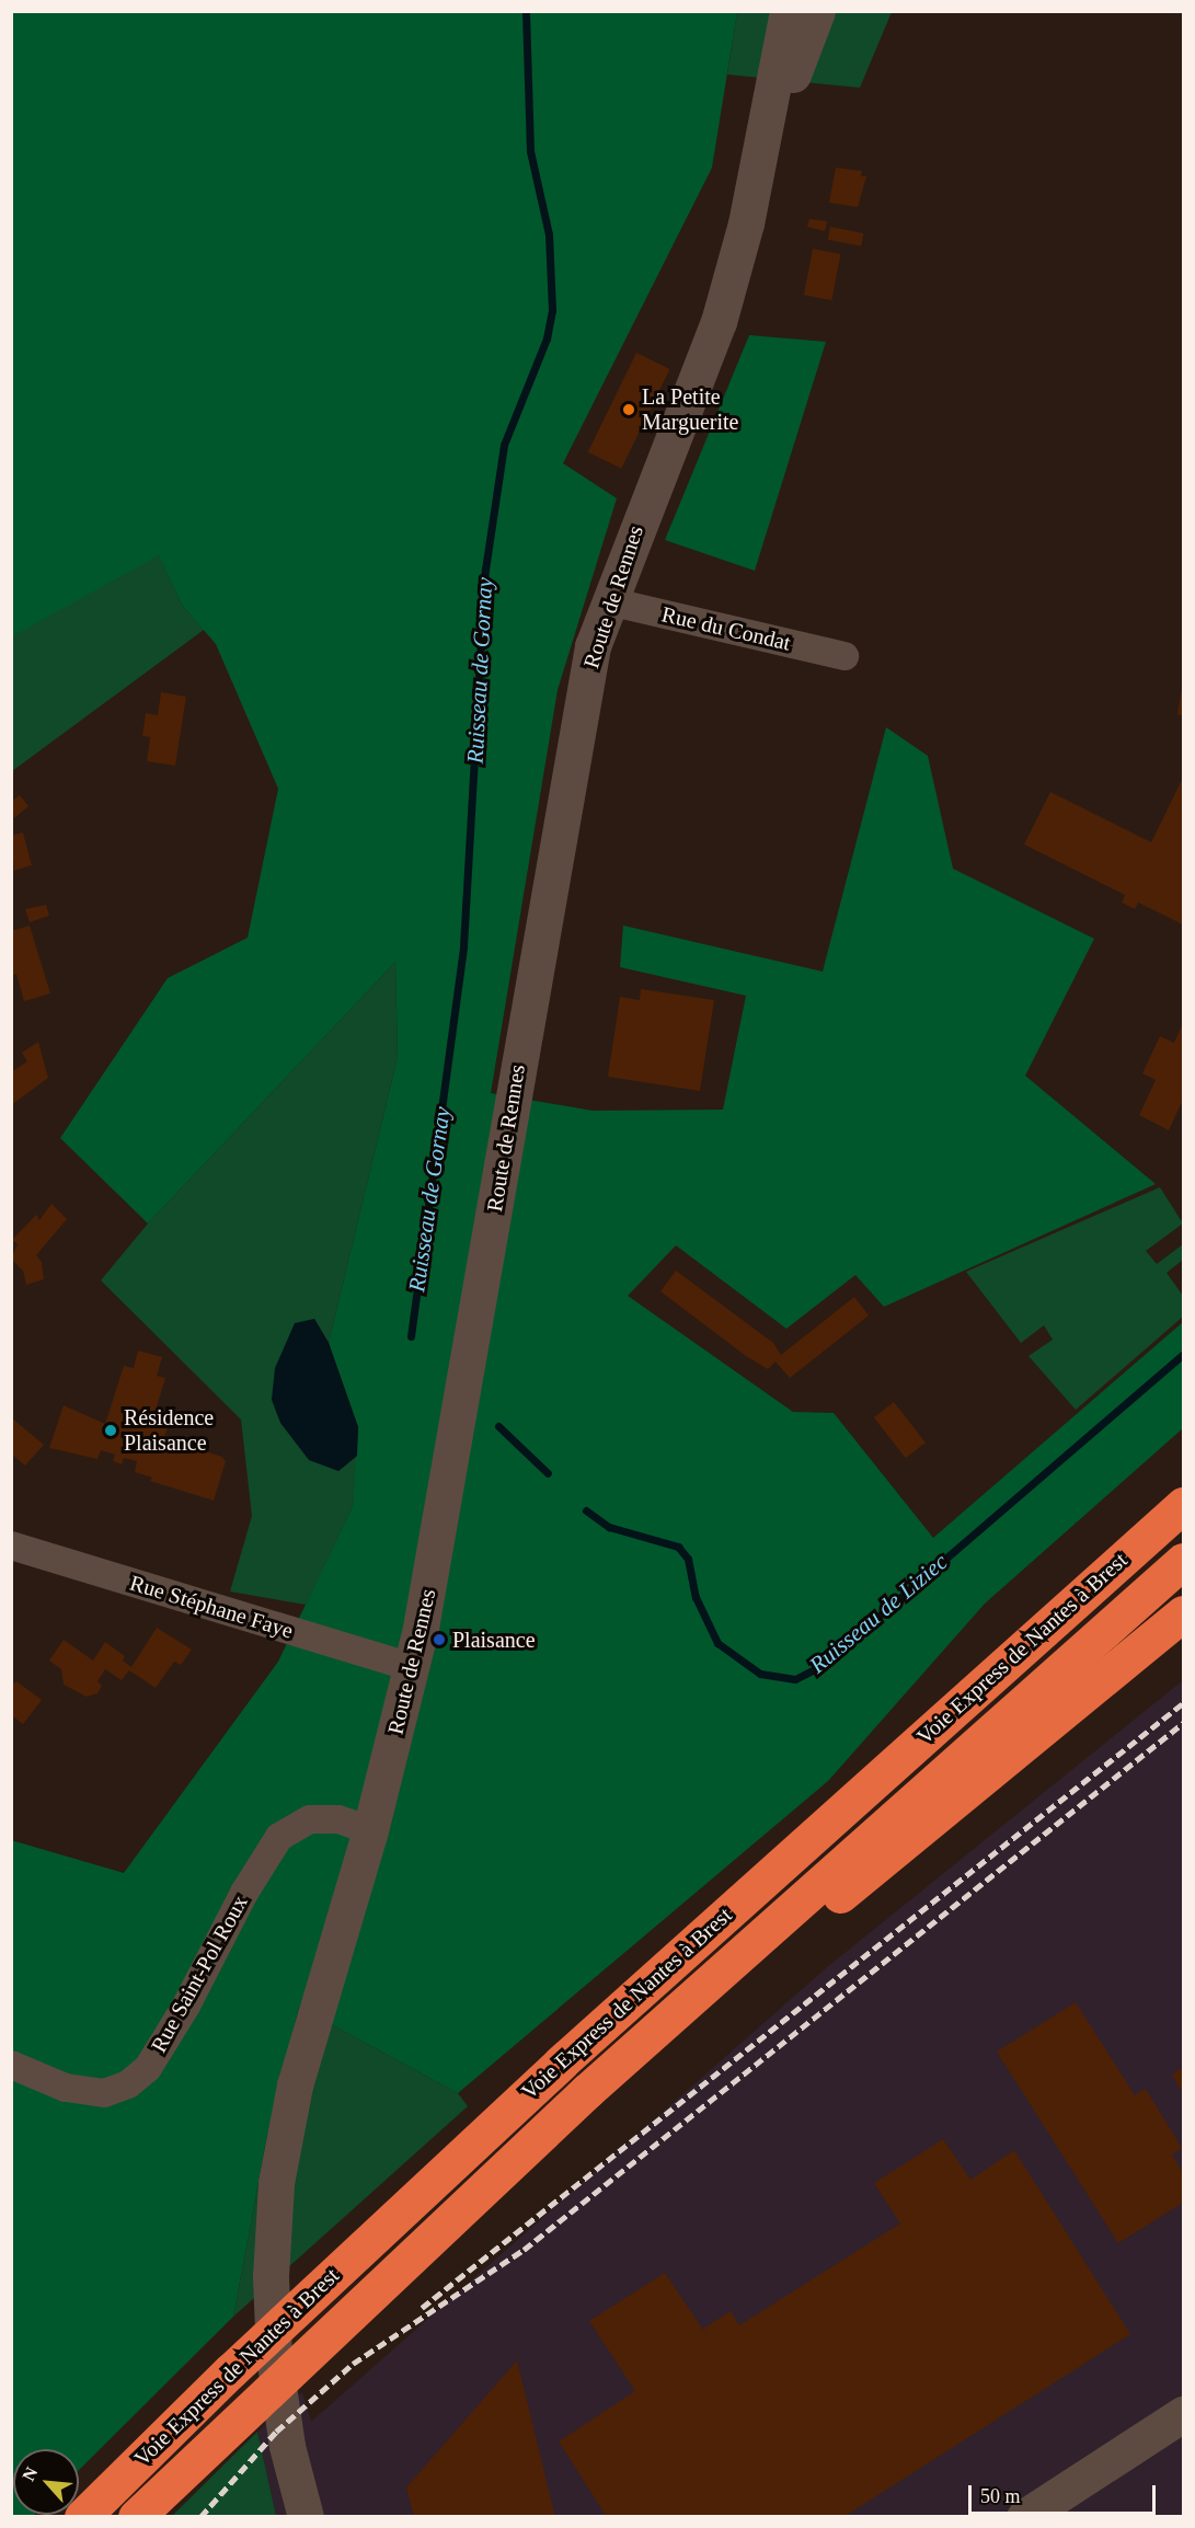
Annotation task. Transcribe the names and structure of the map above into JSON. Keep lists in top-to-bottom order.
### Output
{
  "streets": {
    "highway": ["Voie Express de Nantes à Brest"],
    "main road": ["Route de Rennes"],
    "street": ["Rue du Condat", "Rue Stéphane Faye", "Rue Saint-Pol Roux"]
  },
  "crossings": [
    ["Route de Rennes", "Rue du Condat"],
    ["Route de Rennes", "Rue Stéphane Faye"],
    ["Route de Rennes", "Rue Saint-Pol Roux"]
  ],
  "water": ["Ruisseau de Gornay", "Ruisseau de Liziec"],
  "places": ["La Petite Marguerite", "Résidence Plaisance", "Plaisance"],
  "scale_bar": "50 m",
  "north": "top left"
}
